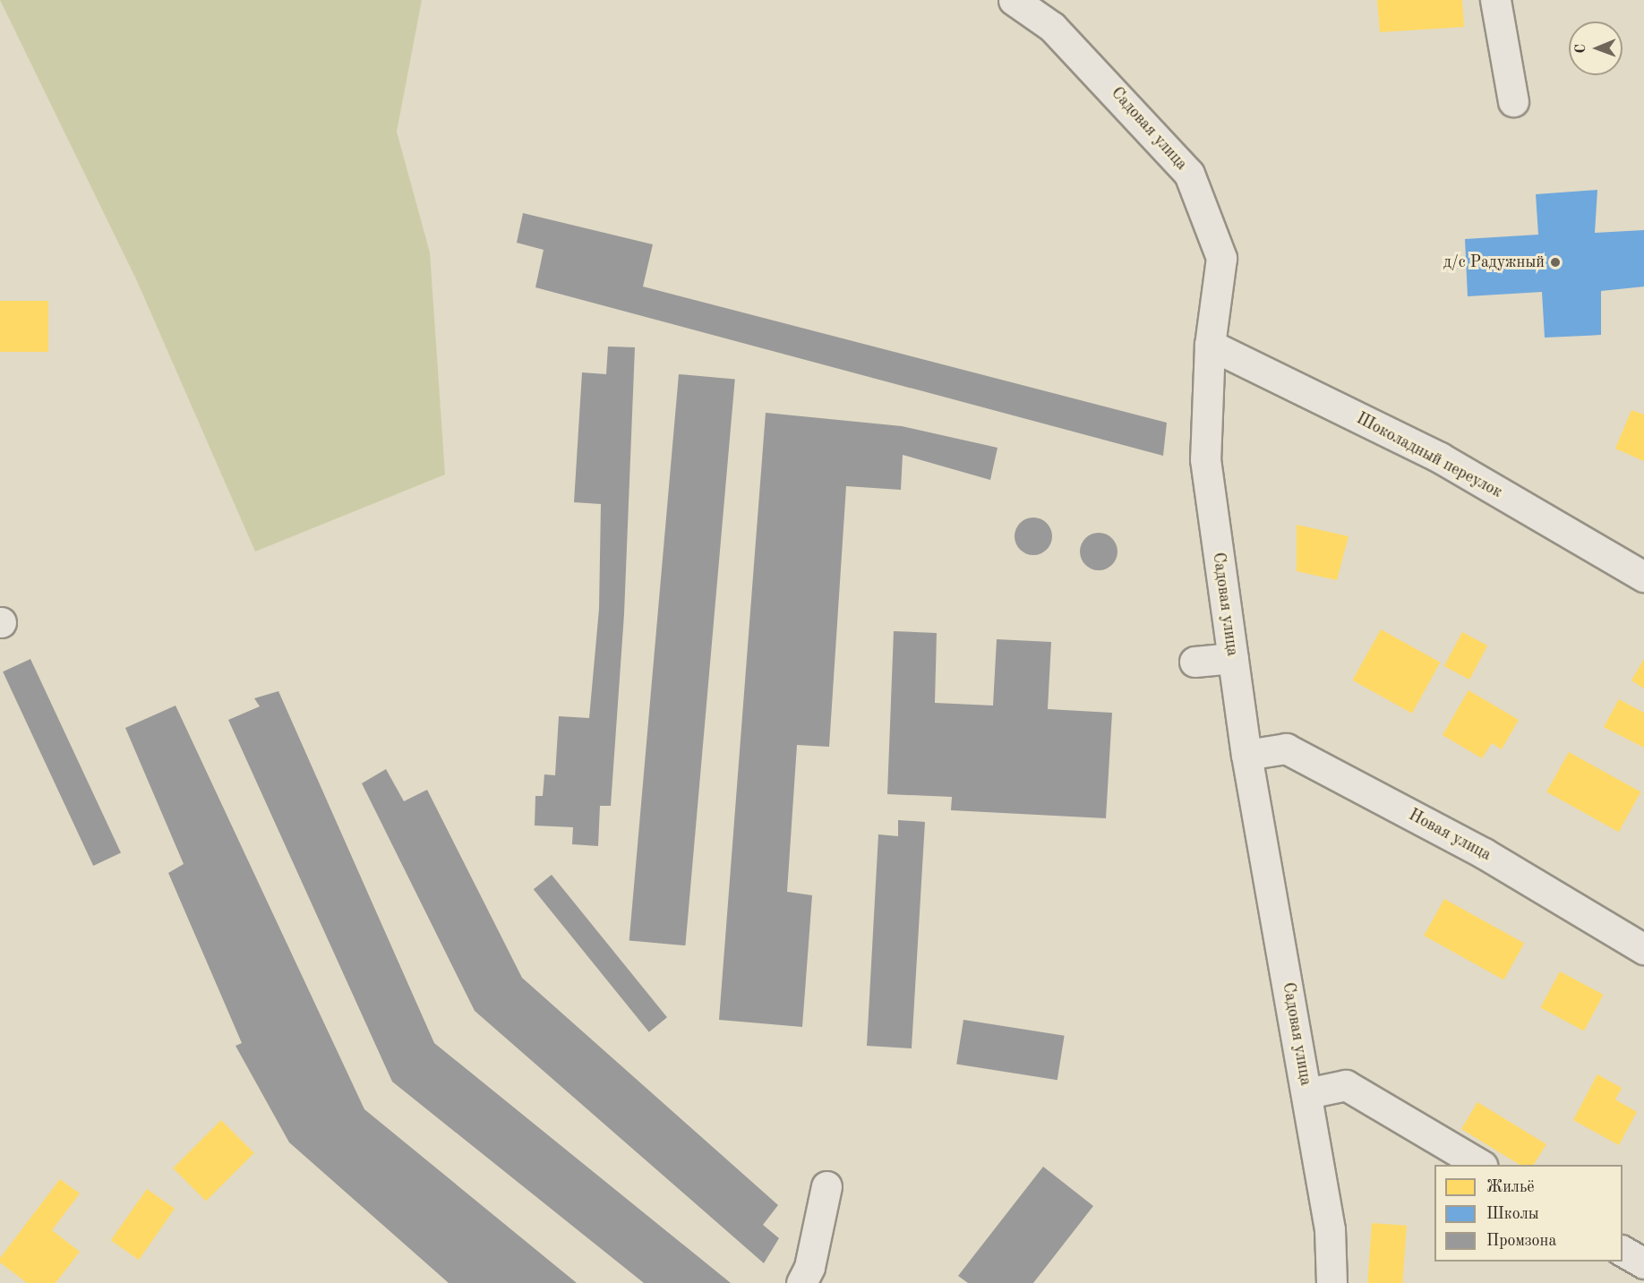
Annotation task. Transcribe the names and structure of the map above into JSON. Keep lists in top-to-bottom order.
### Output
{
  "streets": {
    "street": ["Садовая улица", "Шоколадный переулок", "Новая улица"]
  },
  "crossings": [
    ["Садовая улица", "Шоколадный переулок"],
    ["Садовая улица", "Новая улица"]
  ],
  "places": ["д/с Радужный"],
  "legend": ["Жильё", "Школы", "Промзона"],
  "north": "left"
}
